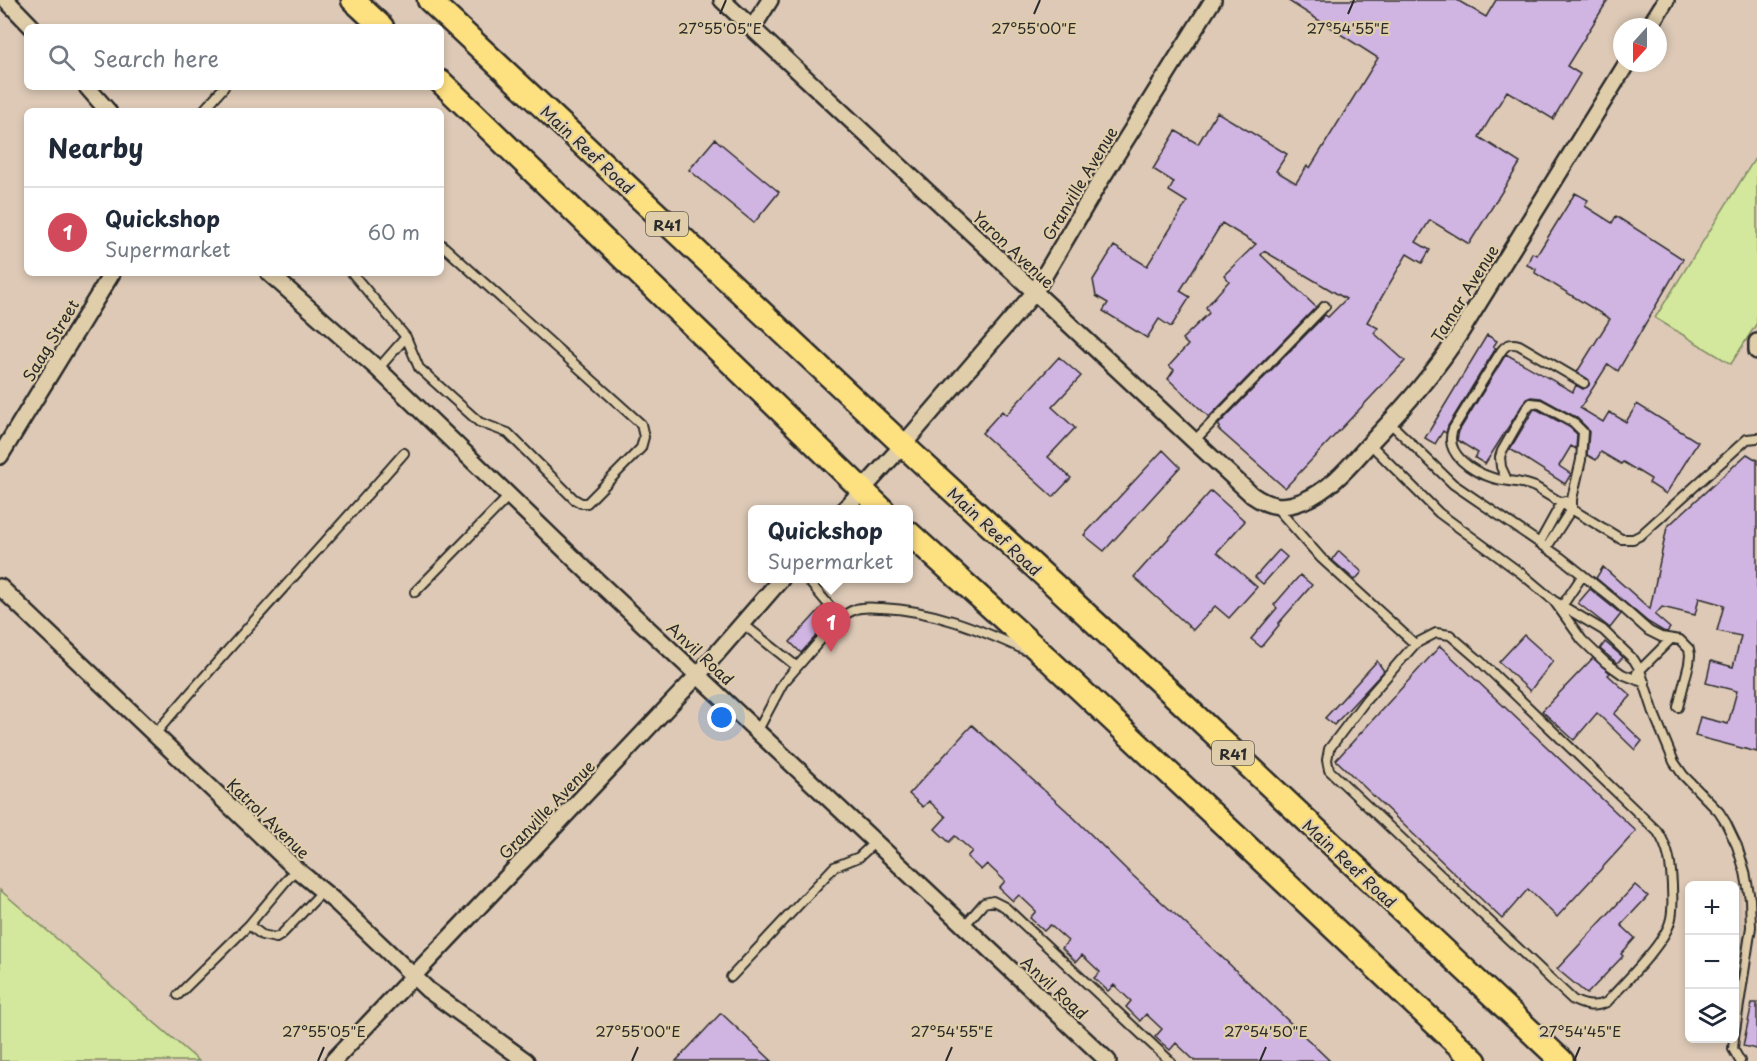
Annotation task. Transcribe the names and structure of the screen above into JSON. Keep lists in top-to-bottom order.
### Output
{
  "streets": {
    "main road": ["Main Reef Road", "R41"],
    "street": [
      "Granville Avenue",
      "Yaron Avenue",
      "Tamar Avenue",
      "Saag Street",
      "Anvil Road",
      "Katrol Avenue"
    ]
  },
  "crossings": [
    ["Main Reef Road", "Granville Avenue"],
    ["Granville Avenue", "Yaron Avenue"],
    ["Granville Avenue", "Anvil Road"],
    ["Granville Avenue", "Katrol Avenue"],
    ["Yaron Avenue", "Tamar Avenue"]
  ],
  "north": "bottom",
  "page": {
    "search": "Search here",
    "heading": "Nearby",
    "list": [
      {
        "mark": "1",
        "name": "Quickshop",
        "note": "Supermarket",
        "value": "60 m"
      }
    ],
    "popup": ["Quickshop", "Supermarket"],
    "pins": "1",
    "map_buttons": ["+", "−"]
  },
  "coordinates": [
    "27°55'05\"E",
    "27°55'00\"E",
    "27°54'55\"E",
    "27°54'50\"E",
    "27°54'45\"E"
  ]
}
